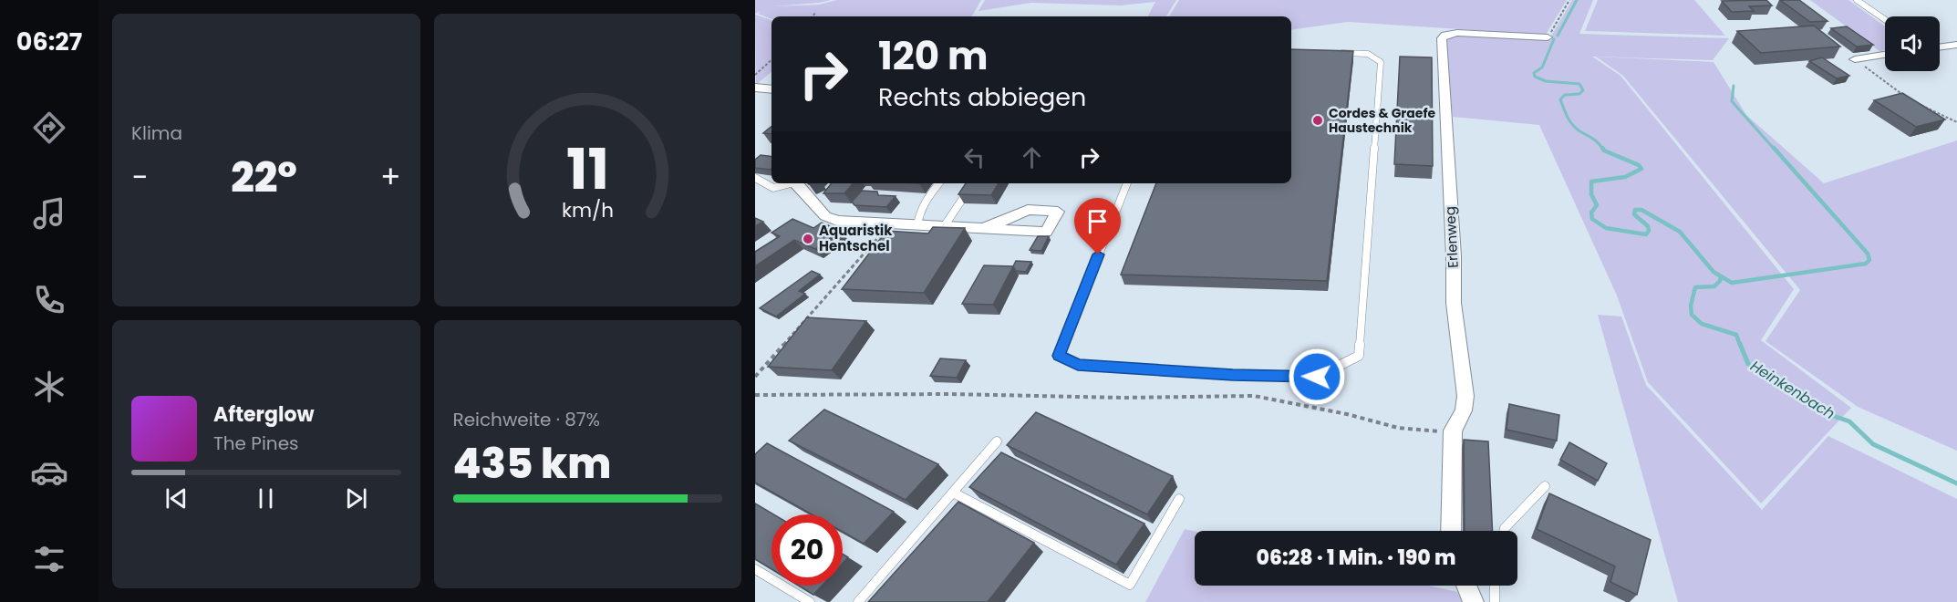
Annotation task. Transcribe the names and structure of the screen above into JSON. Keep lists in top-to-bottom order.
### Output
{
  "streets": {
    "street": ["Erlenweg"]
  },
  "water": ["Heinkenbach"],
  "places": ["Cordes & Graefe Haustechnik", "Aquaristik Hentschel"],
  "page": {
    "tabs": "06:27",
    "tile": [
      "Klima",
      ["Reichweite · 87%", "435 km"]
    ],
    "turn": ["120 m", "Rechts abbiegen"],
    "heat": ["−", "22°", "+"],
    "song": ["Afterglow", "The Pines"],
    "limit": "20",
    "trip": "06:28 · 1 Min. · 190 m",
    "gauge": ["11", "km/h"]
  }
}
